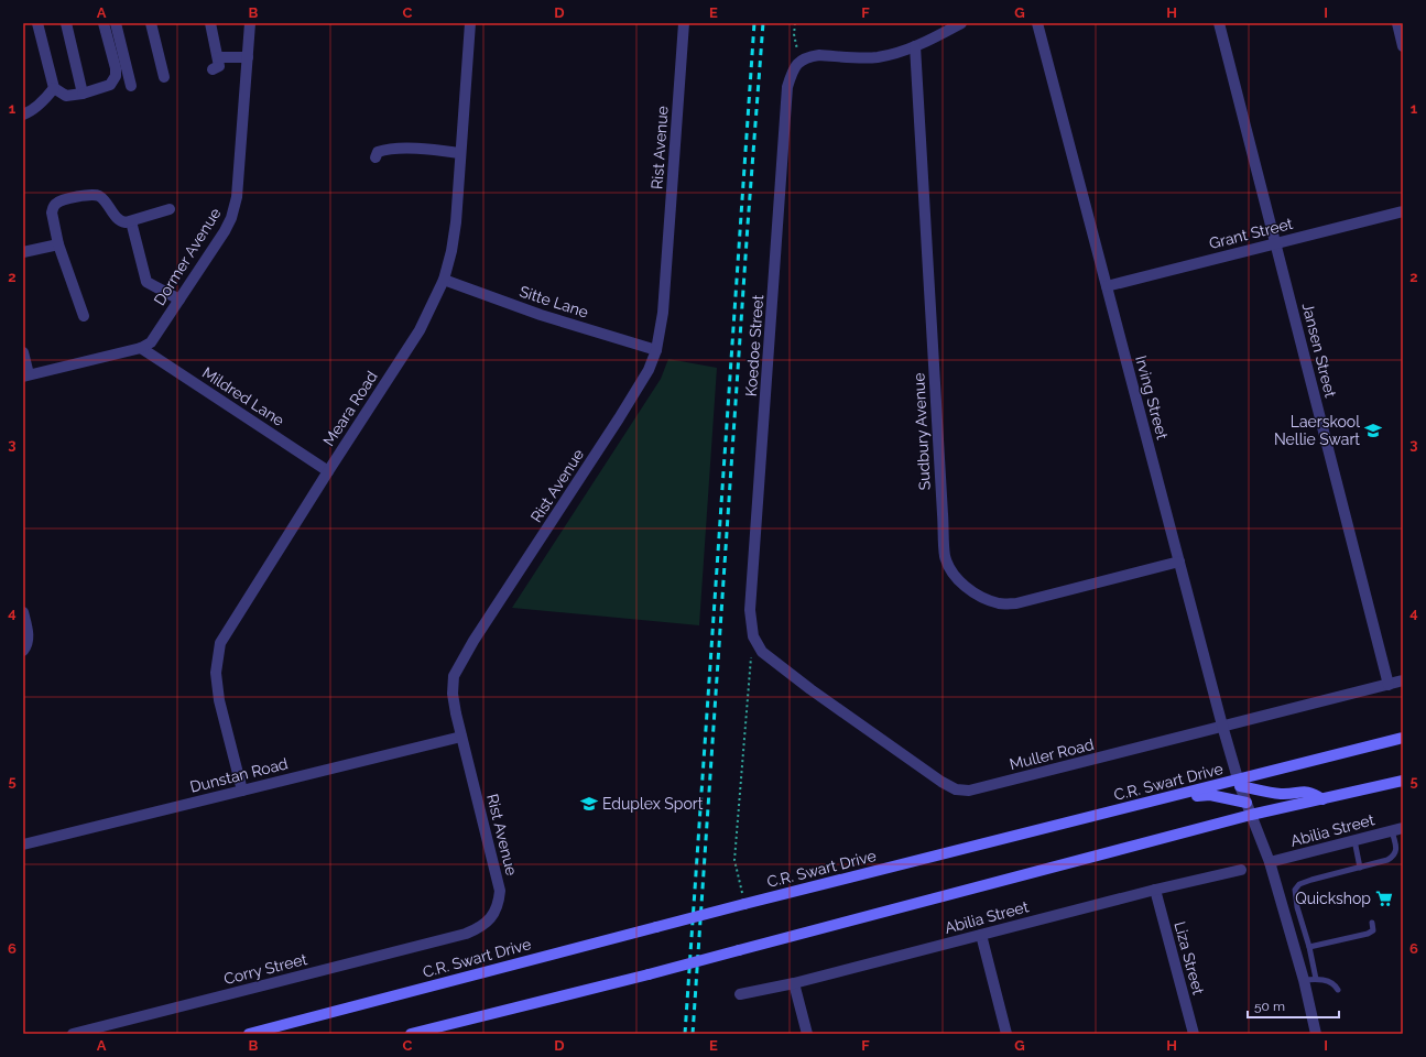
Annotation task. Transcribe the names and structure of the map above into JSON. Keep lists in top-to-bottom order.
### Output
{
  "streets": {
    "main road": ["C.R. Swart Drive"],
    "street": [
      "Rist Avenue",
      "Grant Street",
      "Dormer Avenue",
      "Sitte Lane",
      "Koedoe Street",
      "Jansen Street",
      "Mildred Lane",
      "Irving Street",
      "Meara Road",
      "Sudbury Avenue",
      "Muller Road",
      "Dunstan Road",
      "Abilia Street",
      "Liza Street",
      "Corry Street"
    ]
  },
  "crossings": [
    ["Rist Avenue", "Sitte Lane"],
    ["Rist Avenue", "Dunstan Road"],
    ["Rist Avenue", "Corry Street"],
    ["Grant Street", "Jansen Street"],
    ["Grant Street", "Irving Street"],
    ["Dormer Avenue", "Mildred Lane"],
    ["Sitte Lane", "Meara Road"],
    ["Koedoe Street", "Muller Road"],
    ["Jansen Street", "Muller Road"],
    ["Mildred Lane", "Meara Road"],
    ["Irving Street", "Sudbury Avenue"],
    ["Irving Street", "Muller Road"],
    ["Irving Street", "C.R. Swart Drive"],
    ["Irving Street", "Abilia Street"],
    ["Meara Road", "Dunstan Road"],
    ["Abilia Street", "Liza Street"]
  ],
  "places": {
    "school or university": ["Laerskool Nellie Swart", "Eduplex Sport"],
    "supermarket": ["Quickshop"]
  },
  "scale_bar": "50 m",
  "grid": {
    "columns": [
      "A",
      "B",
      "C",
      "D",
      "E",
      "F",
      "G",
      "H",
      "I"
    ],
    "rows": [
      "1",
      "2",
      "3",
      "4",
      "5",
      "6"
    ]
  }
}
